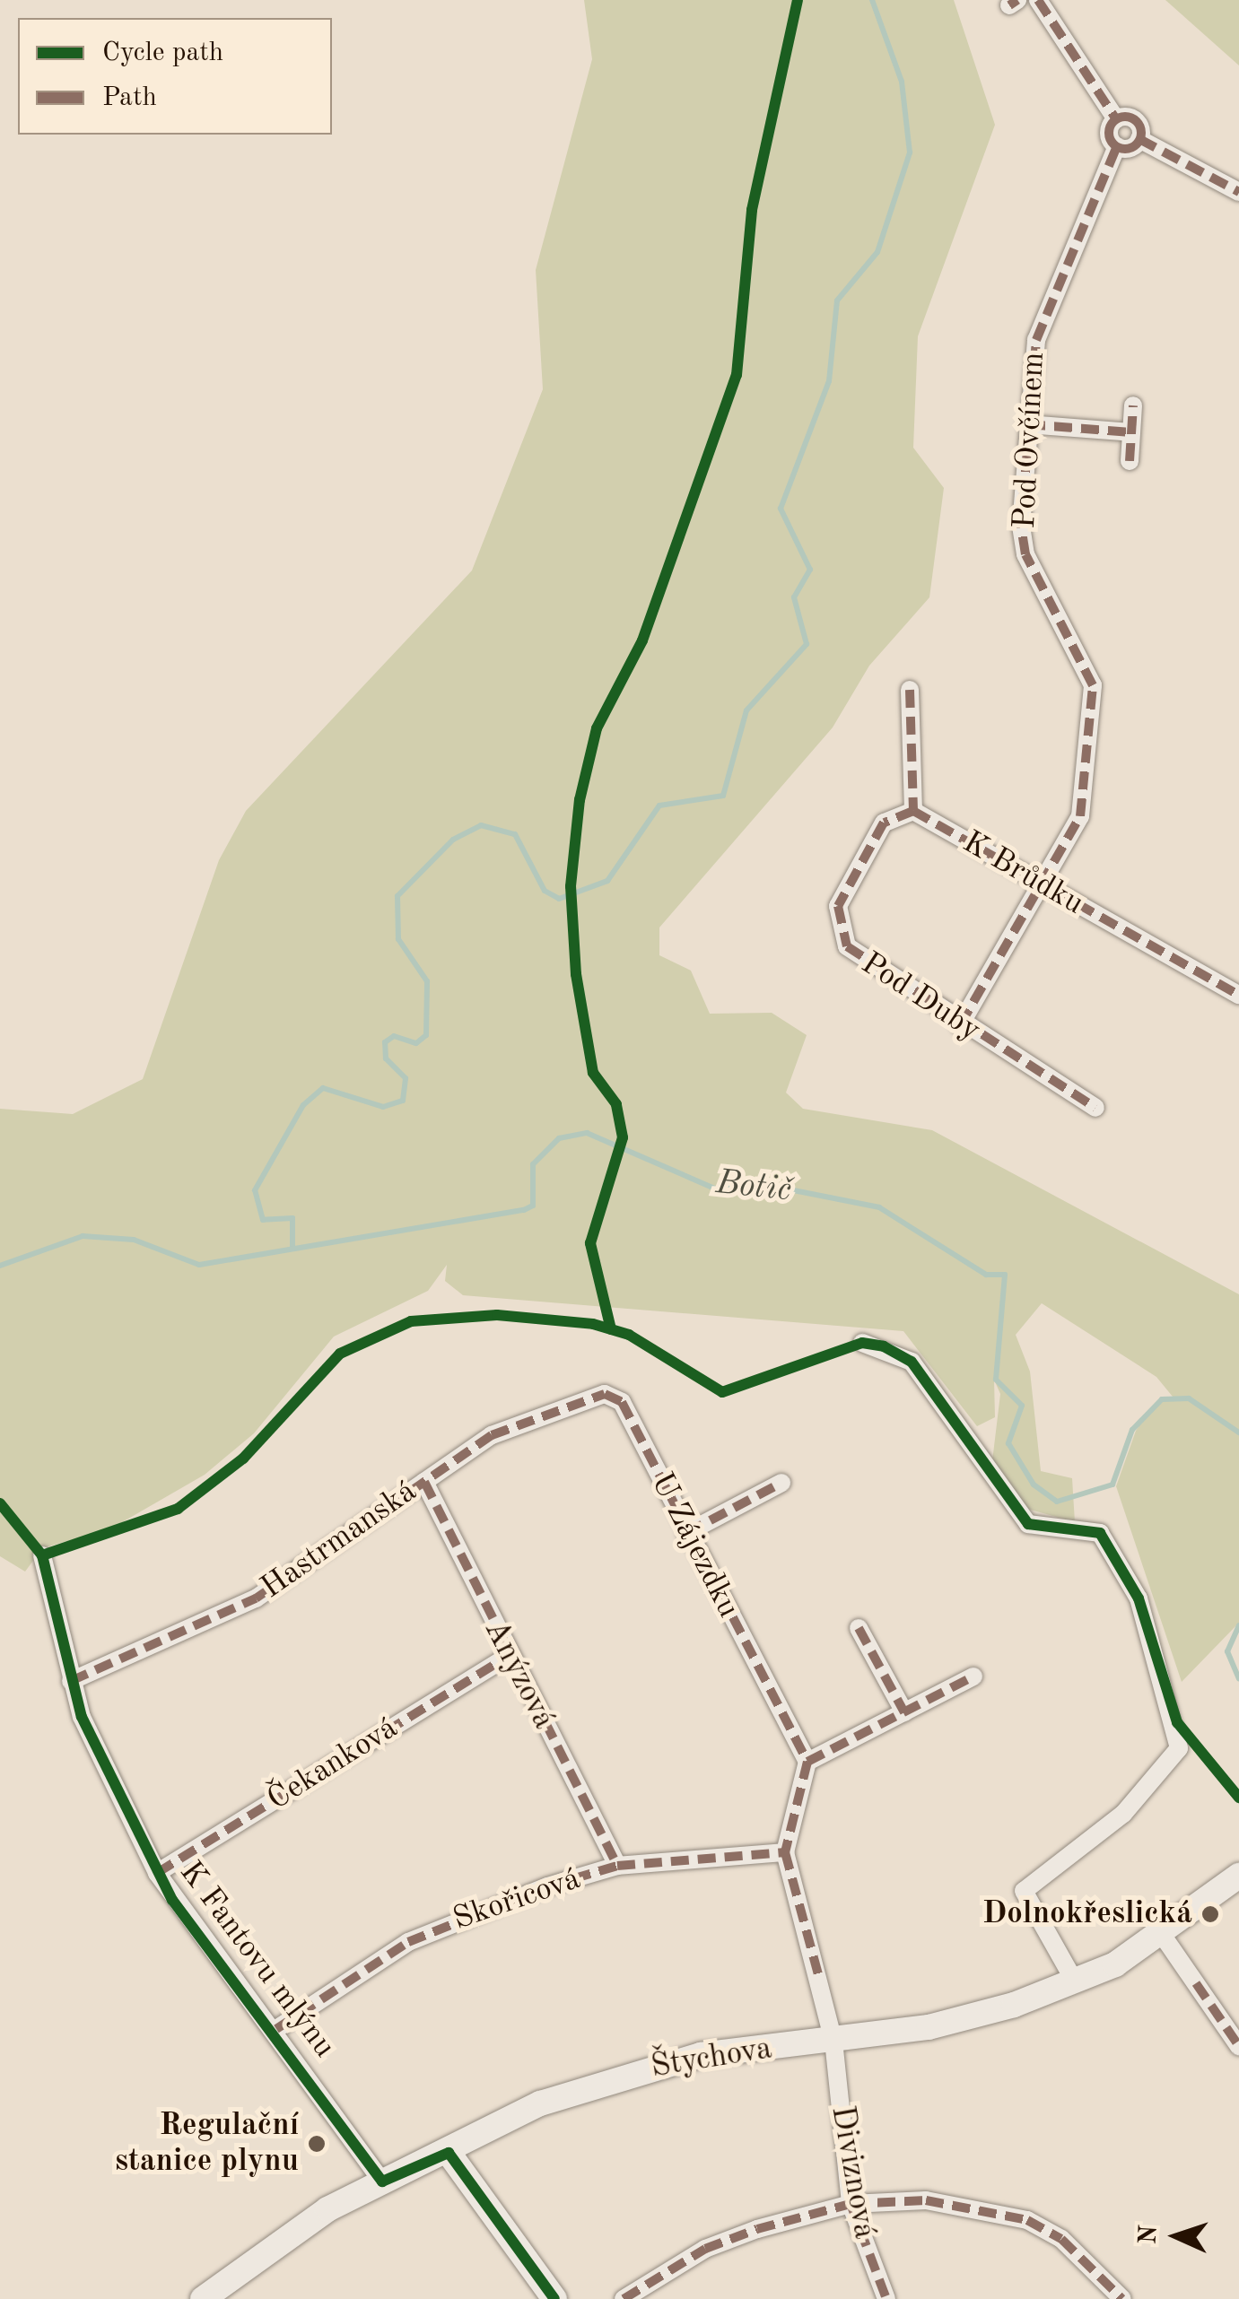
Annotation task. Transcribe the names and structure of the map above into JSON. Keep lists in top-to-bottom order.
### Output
{
  "streets": {
    "street": [
      "Pod Ovčínem",
      "K Brůdku",
      "Pod Duby",
      "Hastrmanská",
      "U Zájezdku",
      "Anýzová",
      "Čekanková",
      "Skořicová",
      "K Fantovu mlýnu",
      "Štychova",
      "Diviznová"
    ]
  },
  "crossings": [
    ["Pod Ovčínem", "K Brůdku"],
    ["Pod Ovčínem", "Pod Duby"],
    ["K Brůdku", "Pod Duby"],
    ["Hastrmanská", "U Zájezdku"],
    ["Hastrmanská", "Anýzová"],
    ["Hastrmanská", "K Fantovu mlýnu"],
    ["Anýzová", "Čekanková"],
    ["Anýzová", "Skořicová"],
    ["Čekanková", "K Fantovu mlýnu"],
    ["Skořicová", "K Fantovu mlýnu"],
    ["K Fantovu mlýnu", "Štychova"],
    ["Štychova", "Diviznová"]
  ],
  "water": ["Botič"],
  "places": ["Dolnokřeslická", "Regulační stanice plynu"],
  "legend": ["Cycle path", "Path"],
  "north": "left"
}
